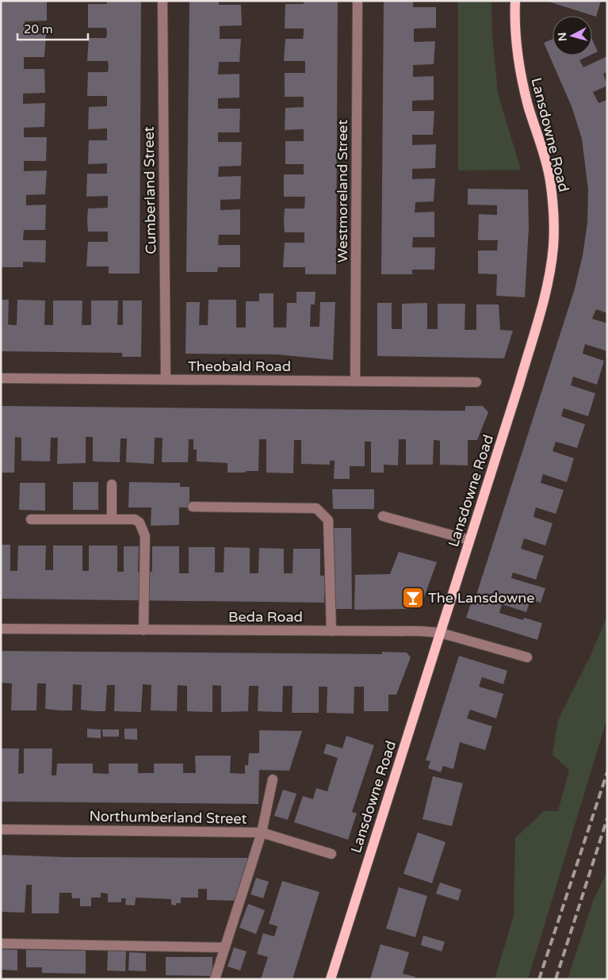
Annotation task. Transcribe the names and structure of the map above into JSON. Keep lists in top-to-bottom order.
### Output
{
  "streets": {
    "main road": ["Lansdowne Road"],
    "street": [
      "Cumberland Street",
      "Westmoreland Street",
      "Theobald Road",
      "Beda Road",
      "Northumberland Street"
    ]
  },
  "crossings": [
    ["Lansdowne Road", "Beda Road"],
    ["Cumberland Street", "Theobald Road"],
    ["Westmoreland Street", "Theobald Road"]
  ],
  "places": {
    "bar": ["The Lansdowne"]
  },
  "scale_bar": "20 m",
  "north": "left"
}
